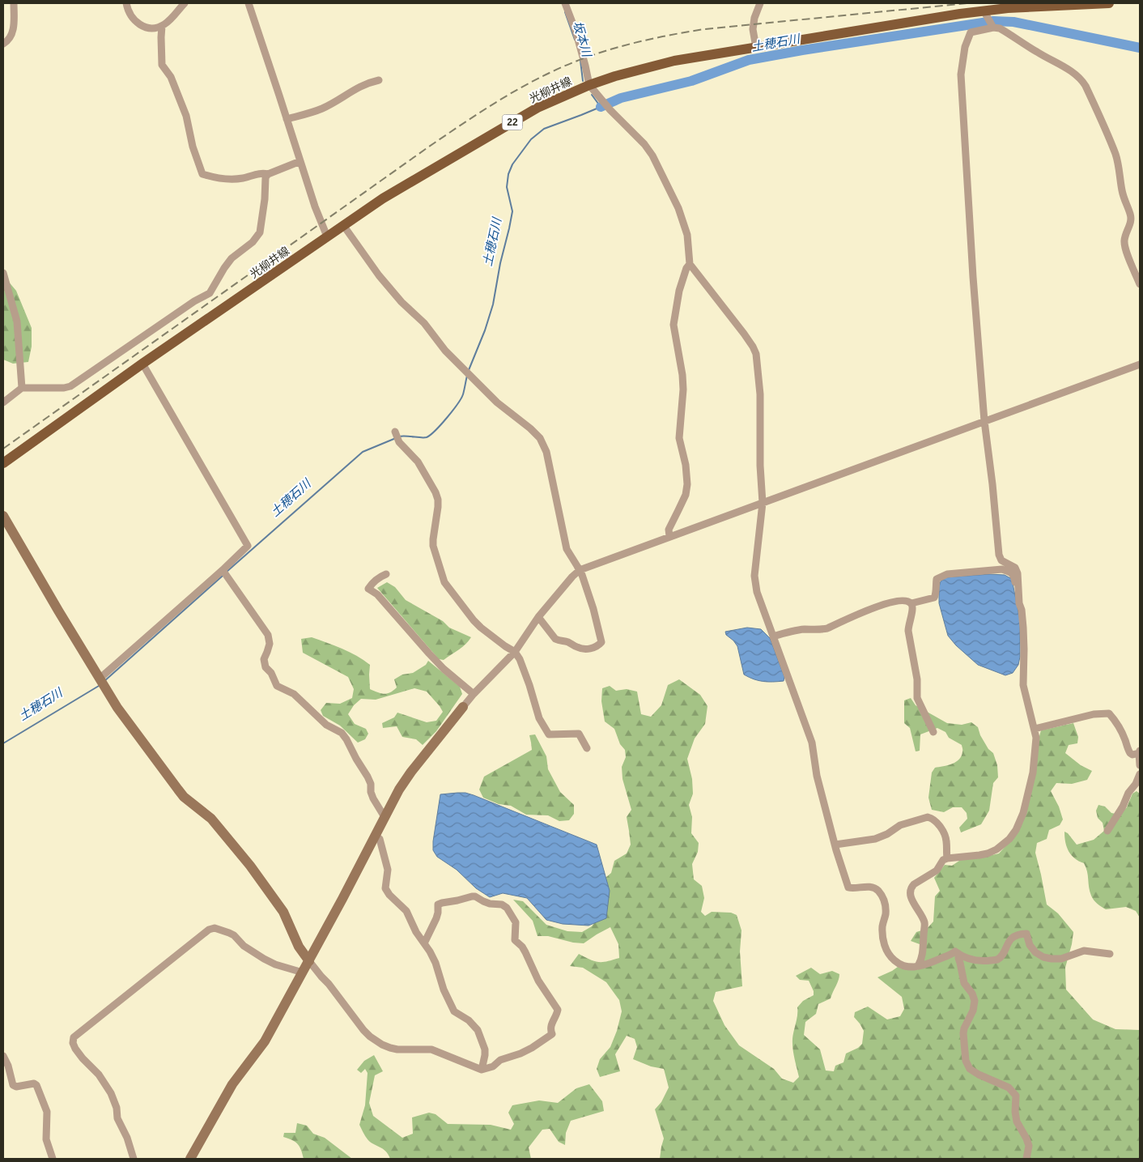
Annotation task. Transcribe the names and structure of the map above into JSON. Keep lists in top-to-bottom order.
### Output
{
  "streets": {
    "main road": ["光柳井線", "22"]
  },
  "water": ["坂本川", "土穂石川"]
}
